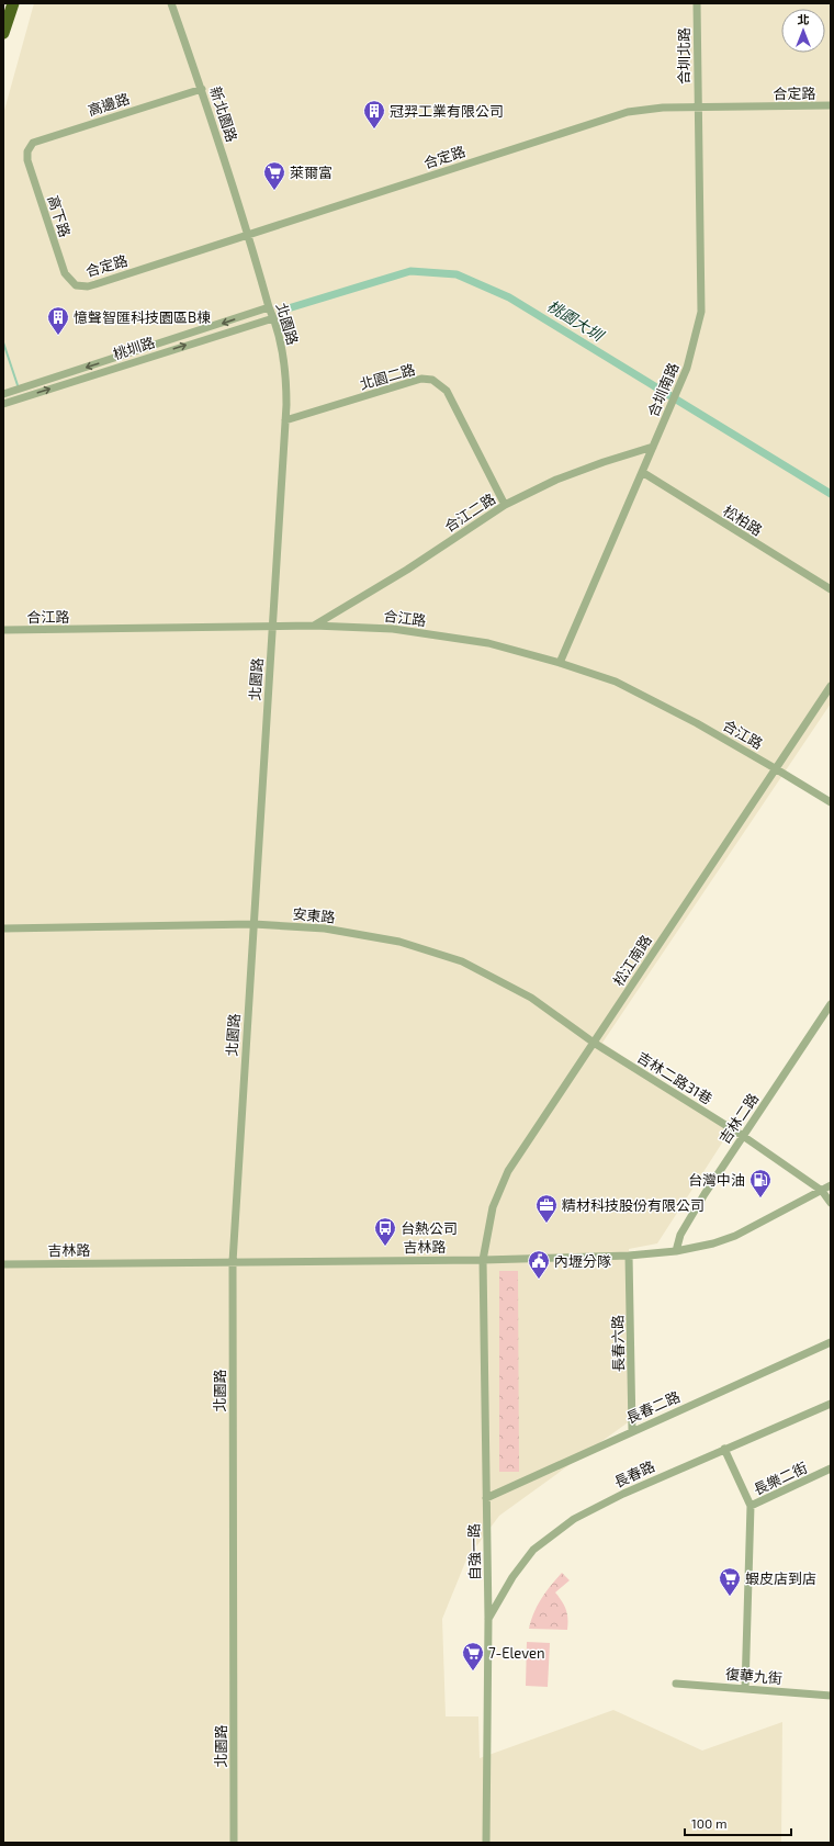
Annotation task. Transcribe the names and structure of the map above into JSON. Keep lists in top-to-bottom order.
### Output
{
  "streets": {
    "street": [
      "合圳北路",
      "合定路",
      "高邊路",
      "新北園路",
      "高下路",
      "北園路",
      "桃圳路",
      "北園二路",
      "合圳南路",
      "合江二路",
      "松柏路",
      "合江路",
      "安東路",
      "松江南路",
      "吉林二路31巷",
      "吉林二路",
      "吉林路",
      "長春六路",
      "長春二路",
      "長春路",
      "長樂二街",
      "自強一路",
      "復華九街"
    ]
  },
  "crossings": [
    ["合圳北路", "合定路"],
    ["合圳北路", "合圳南路"],
    ["合定路", "新北園路"],
    ["合定路", "高下路"],
    ["合定路", "北園路"],
    ["合定路", "合圳南路"],
    ["高邊路", "新北園路"],
    ["高邊路", "高下路"],
    ["新北園路", "北園路"],
    ["北園路", "桃圳路"],
    ["北園路", "北園二路"],
    ["北園路", "合江路"],
    ["北園路", "安東路"],
    ["北園路", "吉林路"],
    ["北園二路", "合江二路"],
    ["合圳南路", "合江二路"],
    ["合圳南路", "松柏路"],
    ["合圳南路", "合江路"],
    ["合江二路", "合江路"],
    ["合江路", "松江南路"],
    ["安東路", "松江南路"],
    ["安東路", "吉林二路31巷"],
    ["松江南路", "吉林二路31巷"],
    ["松江南路", "吉林路"],
    ["松江南路", "自強一路"],
    ["吉林二路31巷", "吉林二路"],
    ["吉林二路31巷", "吉林路"],
    ["吉林二路", "吉林路"],
    ["吉林路", "長春六路"],
    ["吉林路", "自強一路"],
    ["長春六路", "長春二路"],
    ["長春二路", "自強一路"],
    ["長春路", "長樂二街"],
    ["長春路", "自強一路"]
  ],
  "water": ["桃園大圳"],
  "places": {
    "building": ["冠羿工業有限公司", "憶聲智匯科技園區B棟"],
    "supermarket": ["萊爾富", "蝦皮店到店", "7-Eleven"],
    "fuel station": ["台灣中油"],
    "office": ["精材科技股份有限公司"],
    "bus stop": ["台熱公司"],
    "public building": ["內壢分隊"]
  },
  "scale_bar": "100 m",
  "north": "top"
}
